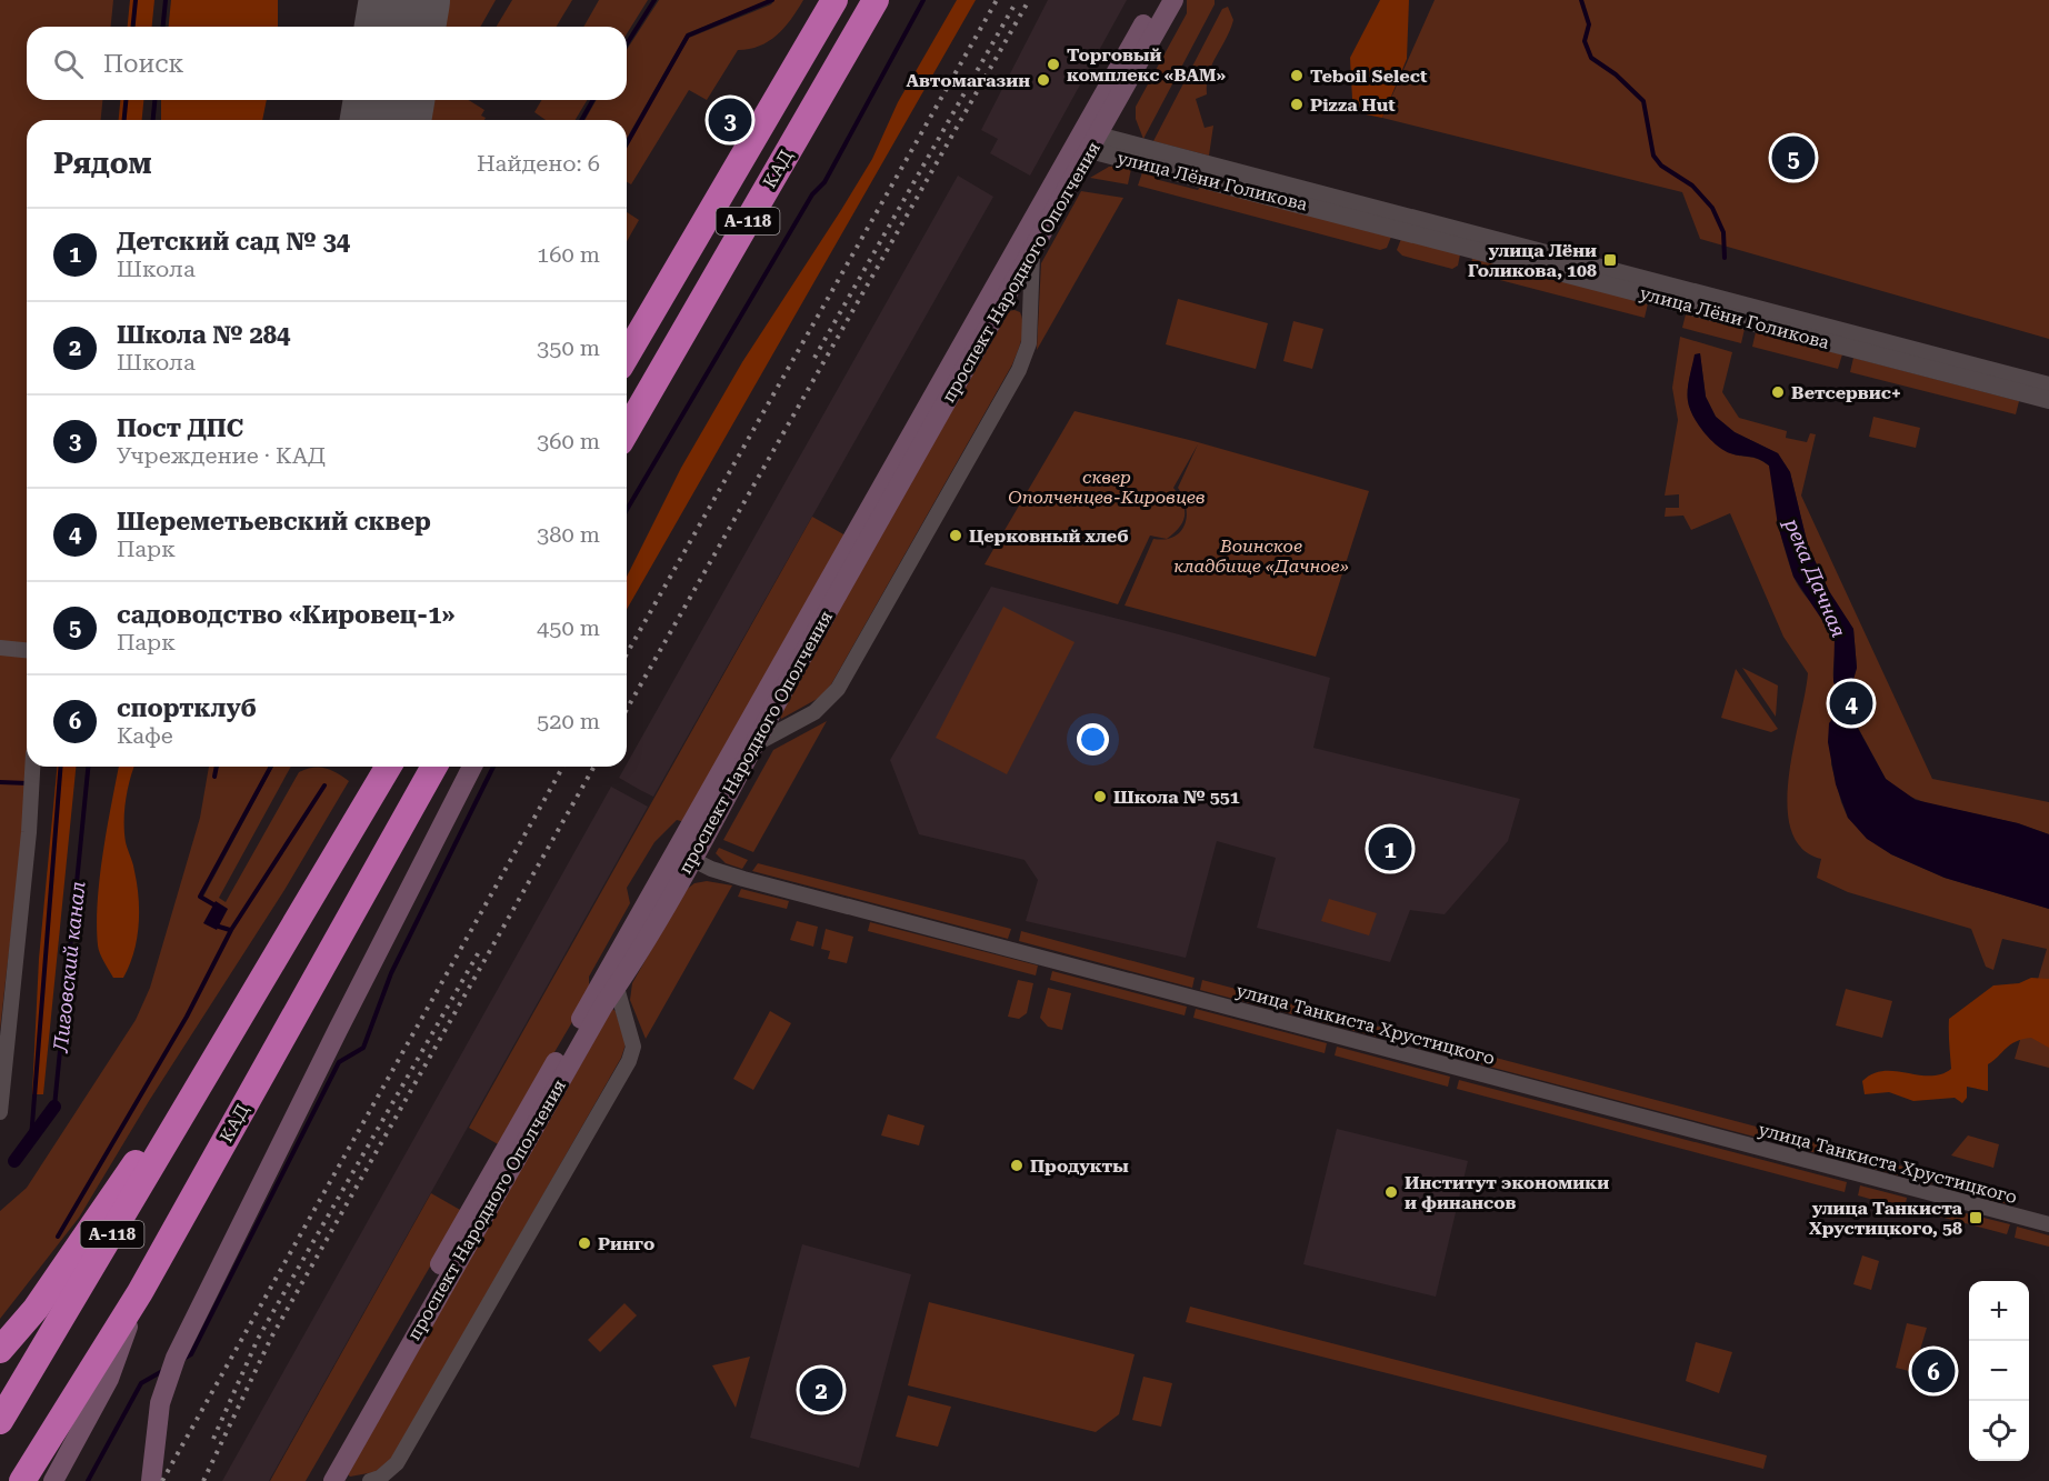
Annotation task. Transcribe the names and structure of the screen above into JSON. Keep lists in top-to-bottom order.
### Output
{
  "streets": {
    "highway": ["КАД", "А-118"],
    "main road": ["проспект Народного Ополчения"],
    "street": ["улица Лёни Голикова", "улица Танкиста Хрустицкого"]
  },
  "crossings": [
    ["улица Лёни Голикова", "проспект Народного Ополчения"],
    ["проспект Народного Ополчения", "улица Танкиста Хрустицкого"]
  ],
  "water": ["река Дачная", "Лиговский канал"],
  "parks": ["сквер Ополченцев-Кировцев", "Воинское кладбище «Дачное»"],
  "places": {
    "other": [
      "Торговый комплекс «ВАМ»",
      "Teboil Select",
      "Автомагазин",
      "Pizza Hut",
      "Ветсервис+",
      "Церковный хлеб",
      "Школа № 551",
      "Продукты",
      "Институт экономики и финансов",
      "Ринго"
    ],
    "transit": ["улица Лёни Голикова, 108", "улица Танкиста Хрустицкого, 58"]
  },
  "page": {
    "search": "Поиск",
    "pins": [
      "3",
      "5",
      "4",
      "1",
      "6",
      "2"
    ],
    "heading": ["Рядом", "Найдено: 6"],
    "list": [
      {
        "mark": "1",
        "name": "Детский сад № 34",
        "note": "Школа",
        "value": "160 m"
      },
      {
        "mark": "2",
        "name": "Школа № 284",
        "note": "Школа",
        "value": "350 m"
      },
      {
        "mark": "3",
        "name": "Пост ДПС",
        "note": "Учреждение · КАД",
        "value": "360 m"
      },
      {
        "mark": "4",
        "name": "Шереметьевский сквер",
        "note": "Парк",
        "value": "380 m"
      },
      {
        "mark": "5",
        "name": "садоводство «Кировец-1»",
        "note": "Парк",
        "value": "450 m"
      },
      {
        "mark": "6",
        "name": "спортклуб",
        "note": "Кафе",
        "value": "520 m"
      }
    ],
    "map_buttons": ["+", "−"]
  }
}
